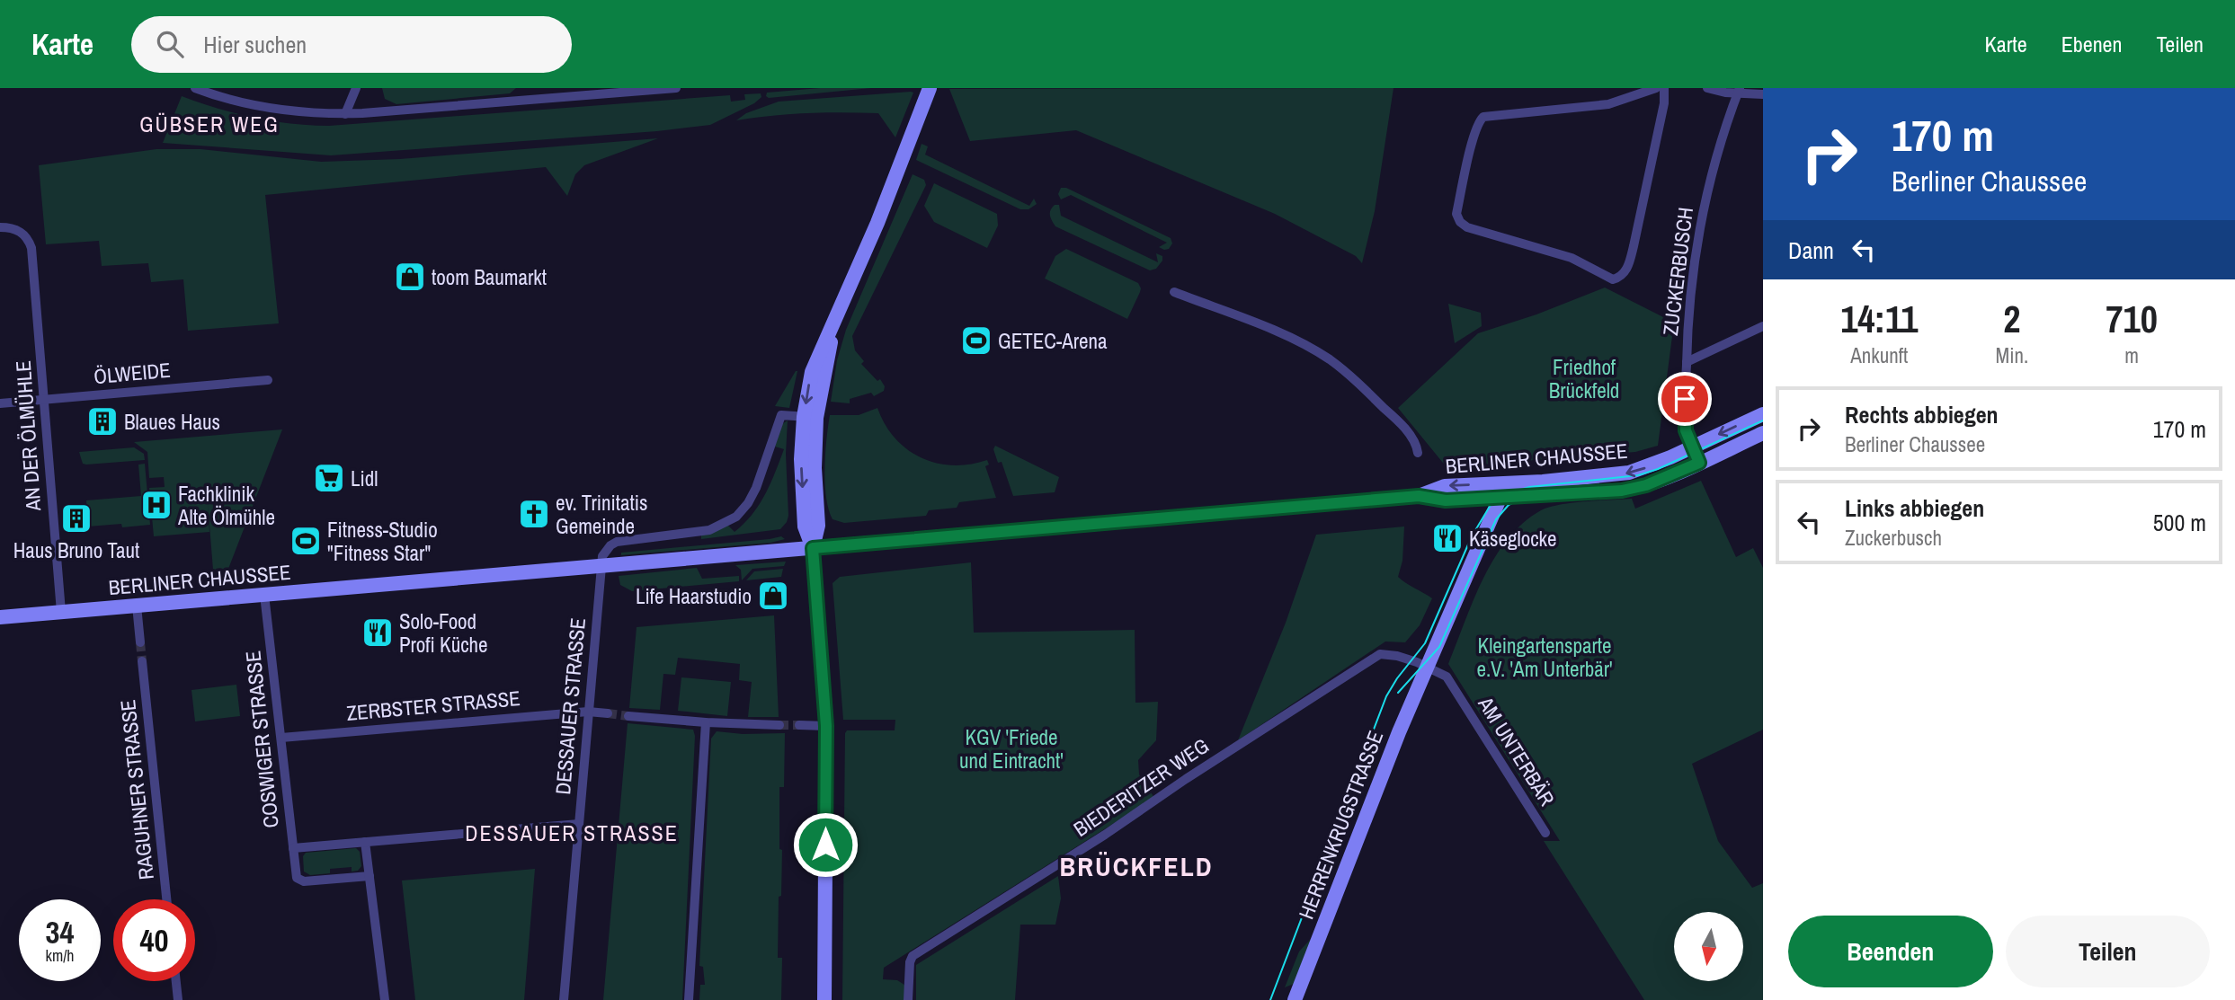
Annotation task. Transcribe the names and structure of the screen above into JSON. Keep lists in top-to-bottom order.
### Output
{
  "streets": {
    "main road": ["BERLINER CHAUSSEE", "HERRENKRUGSTRASSE"],
    "street": [
      "ZUCKERBUSCH",
      "ÖLWEIDE",
      "AN DER ÖLMÜHLE",
      "ZERBSTER STRASSE",
      "DESSAUER STRASSE",
      "COSWIGER STRASSE",
      "AM UNTERBÄR",
      "BIEDERITZER WEG",
      "RAGUHNER STRASSE"
    ]
  },
  "crossings": [
    ["ZUCKERBUSCH", "BERLINER CHAUSSEE"],
    ["ÖLWEIDE", "AN DER ÖLMÜHLE"],
    ["AN DER ÖLMÜHLE", "BERLINER CHAUSSEE"],
    ["BERLINER CHAUSSEE", "DESSAUER STRASSE"],
    ["BERLINER CHAUSSEE", "COSWIGER STRASSE"],
    ["BERLINER CHAUSSEE", "HERRENKRUGSTRASSE"],
    ["ZERBSTER STRASSE", "DESSAUER STRASSE"],
    ["ZERBSTER STRASSE", "COSWIGER STRASSE"],
    ["AM UNTERBÄR", "BIEDERITZER WEG"],
    ["AM UNTERBÄR", "HERRENKRUGSTRASSE"],
    ["BIEDERITZER WEG", "HERRENKRUGSTRASSE"]
  ],
  "districts": ["GÜBSER WEG", "DESSAUER STRASSE", "BRÜCKFELD"],
  "parks": ["Friedhof Brückfeld", "Kleingartensparte e.V. 'Am Unterbär'", "KGV 'Friede und Eintracht'"],
  "places": {
    "shop": ["toom Baumarkt", "Life Haarstudio"],
    "sports": ["GETEC-Arena", "Fitness-Studio \"Fitness Star\""],
    "building": ["Blaues Haus", "Haus Bruno Taut"],
    "supermarket": ["Lidl"],
    "hospital": ["Fachklinik Alte Ölmühle"],
    "church": ["ev. Trinitatis Gemeinde"],
    "restaurant": ["Käseglocke", "Solo-Food Profi Küche"]
  },
  "north": "bottom",
  "page": {
    "header": "Karte",
    "search": "Hier suchen",
    "nav": ["Karte", "Ebenen", "Teilen"],
    "turn": ["170 m", "Berliner Chaussee"],
    "then": "Dann",
    "eta": [
      "14:11",
      "Ankunft",
      "2",
      "Min.",
      "710",
      "m"
    ],
    "list": [
      {
        "name": "Rechts abbiegen",
        "note": "Berliner Chaussee",
        "value": "170 m"
      },
      {
        "name": "Links abbiegen",
        "note": "Zuckerbusch",
        "value": "500 m"
      }
    ],
    "speed": "34 km/h",
    "limit": "40",
    "buttons": ["Beenden", "Teilen"]
  }
}
